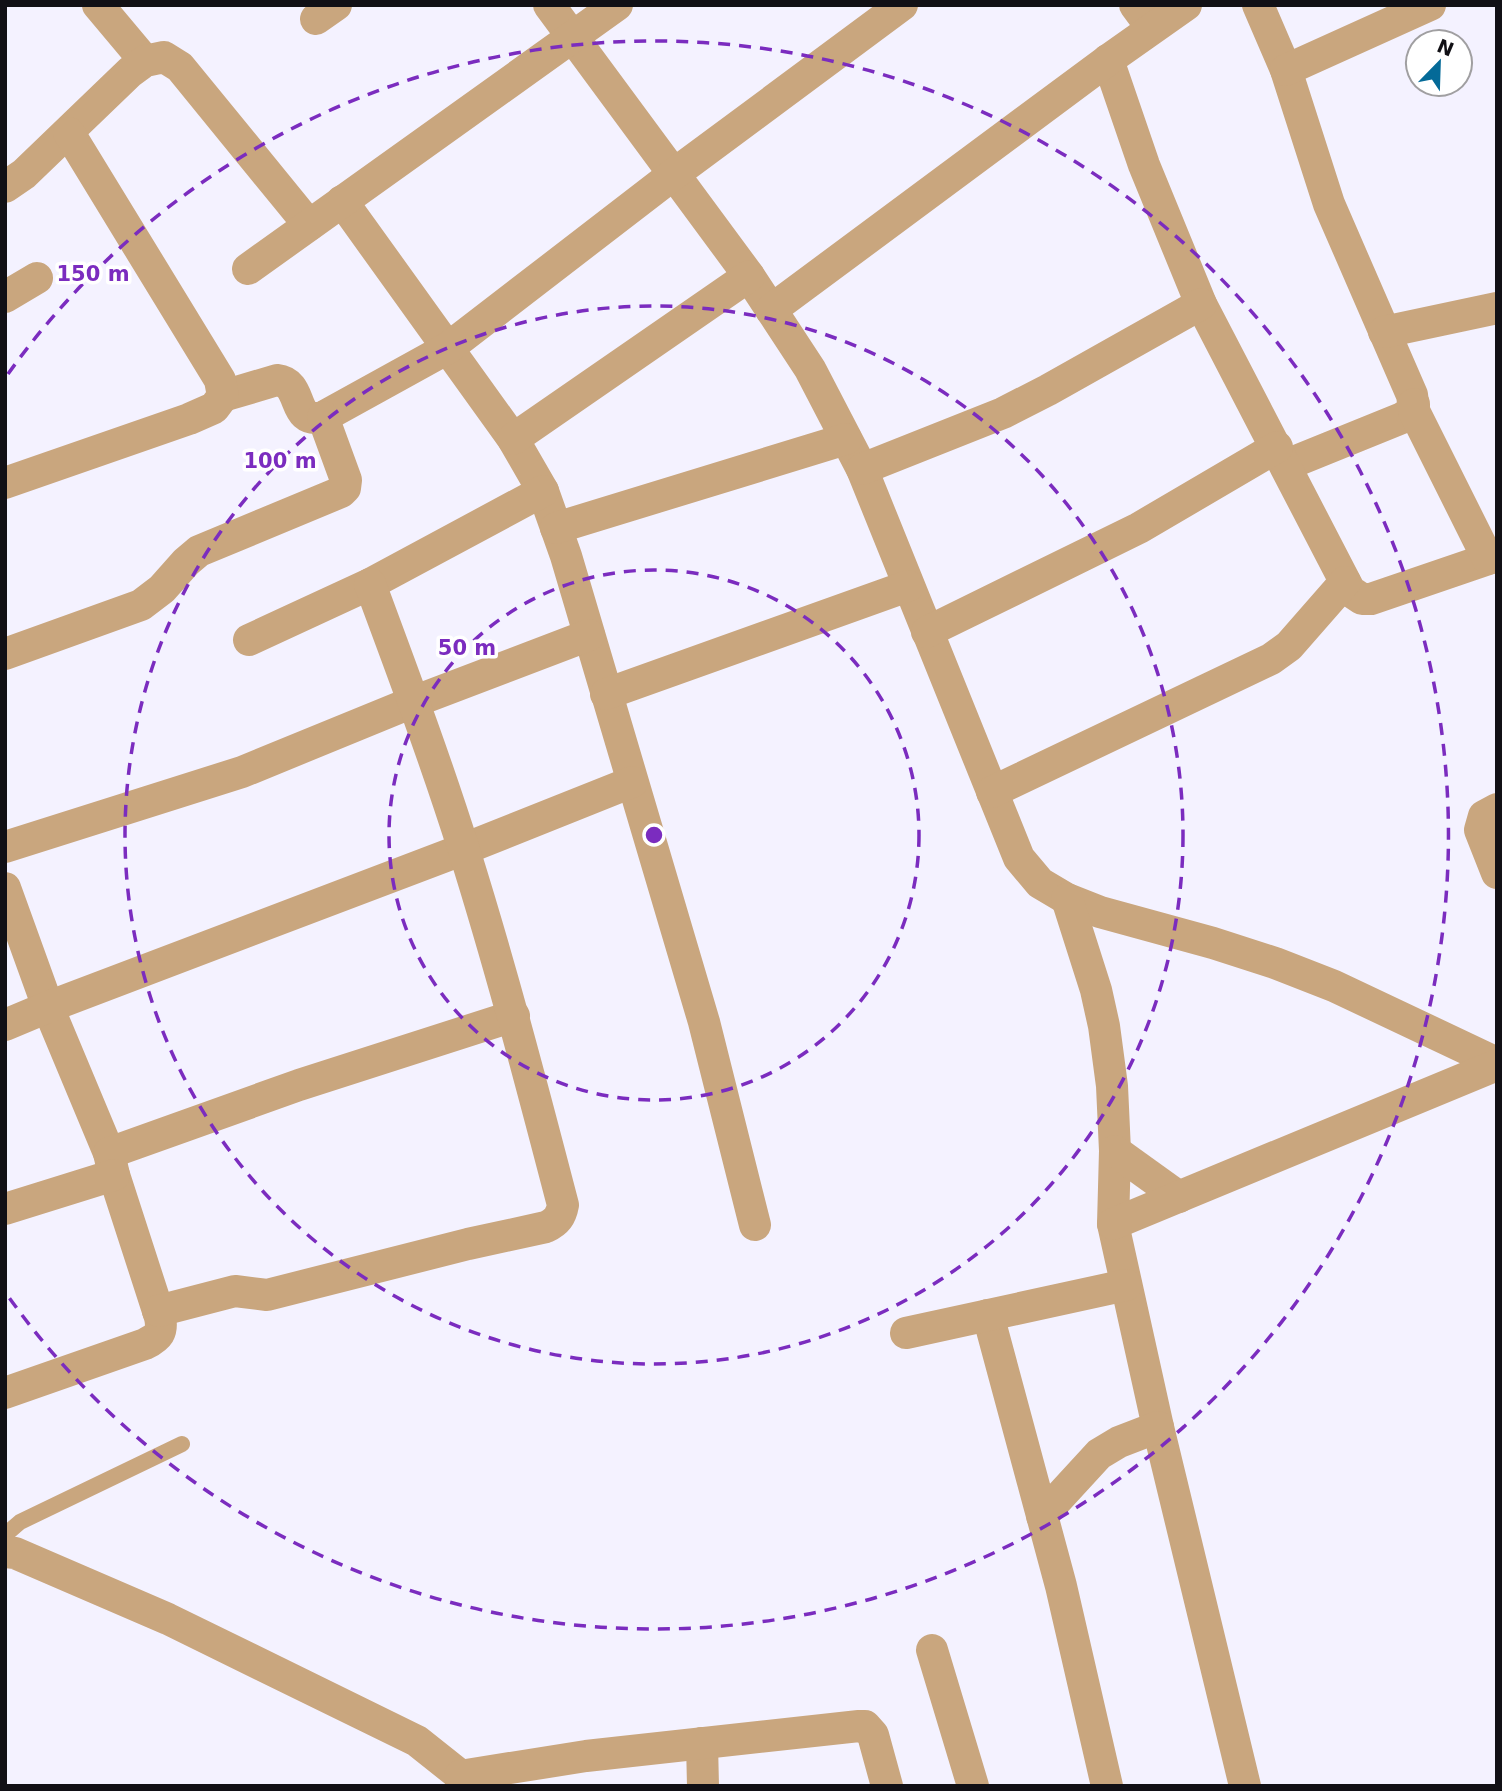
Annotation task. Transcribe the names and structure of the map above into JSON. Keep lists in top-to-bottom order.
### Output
{
  "north": "top right",
  "rings": ["150 m", "100 m", "50 m"]
}
